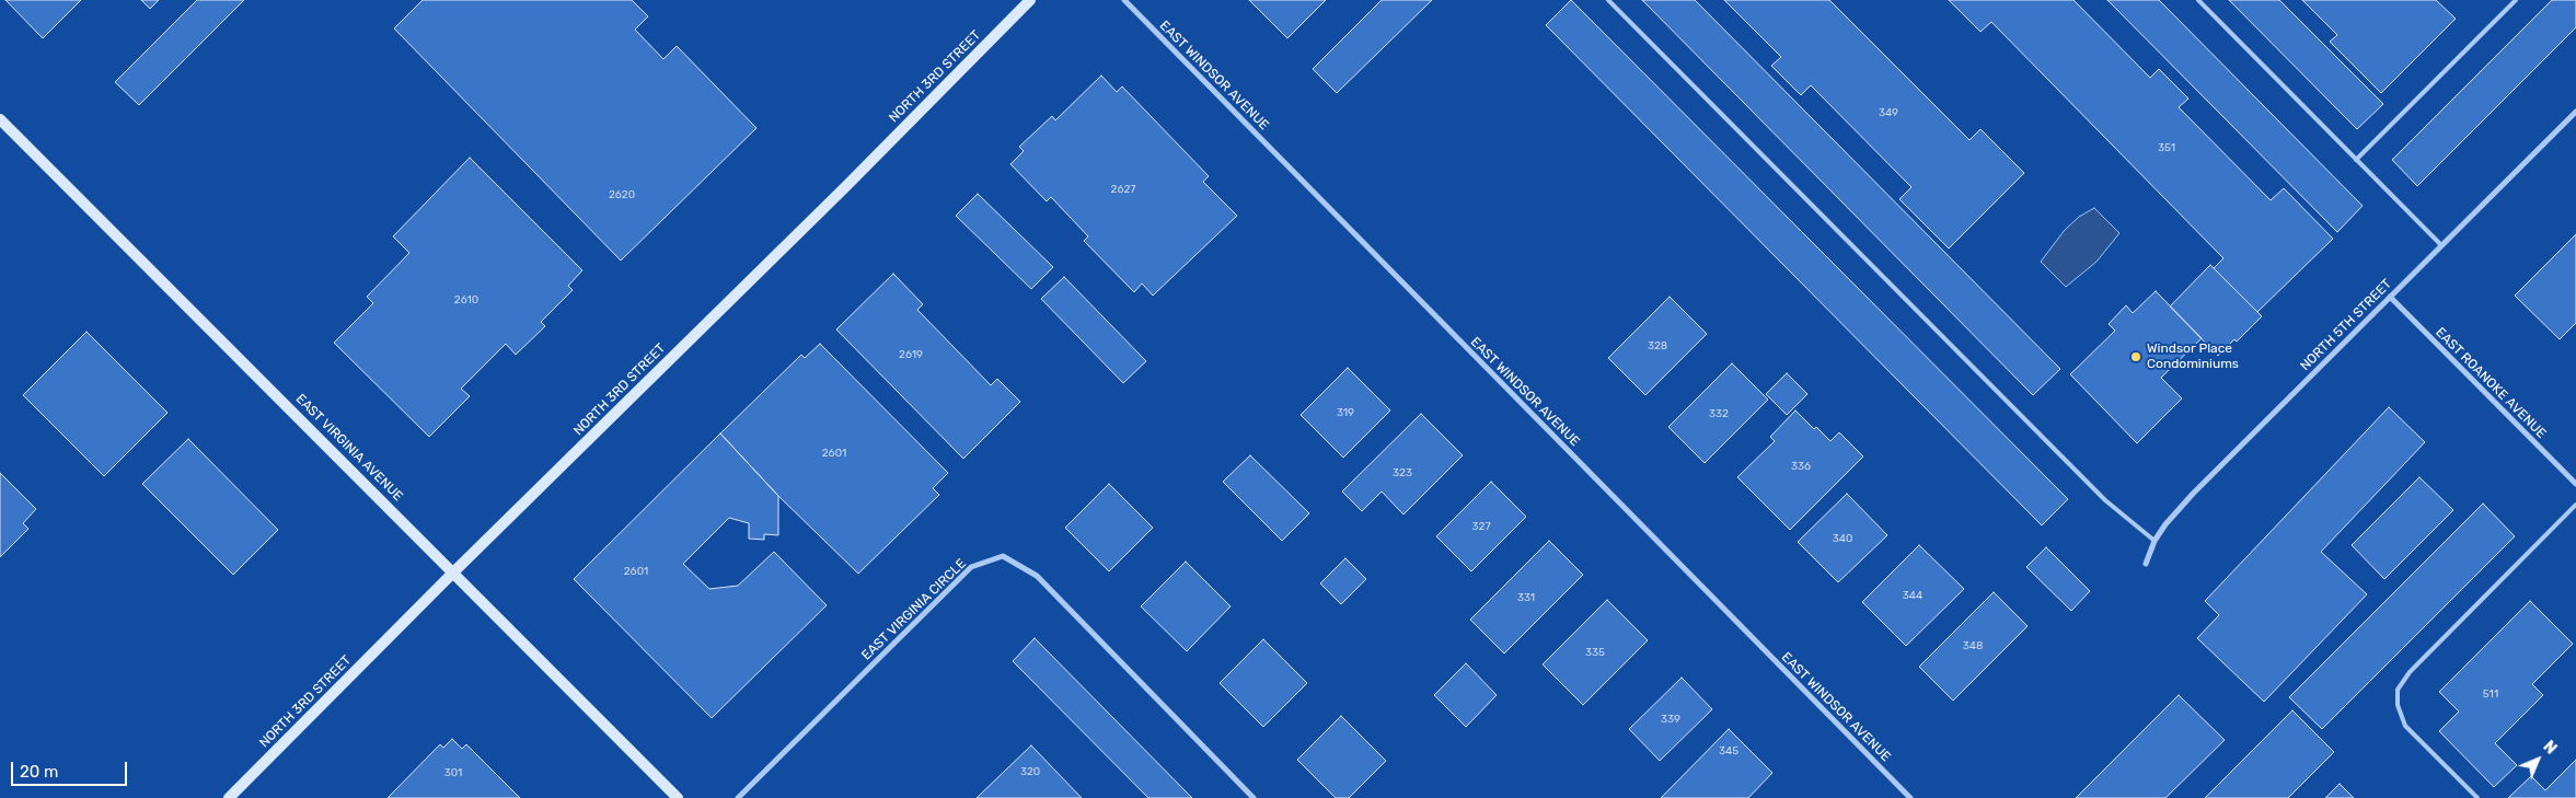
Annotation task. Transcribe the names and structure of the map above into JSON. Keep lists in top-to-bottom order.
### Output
{
  "streets": {
    "street": [
      "EAST WINDSOR AVENUE",
      "NORTH 3RD STREET",
      "NORTH 5TH STREET",
      "EAST ROANOKE AVENUE",
      "EAST VIRGINIA AVENUE",
      "EAST VIRGINIA CIRCLE"
    ]
  },
  "crossings": [
    ["NORTH 3RD STREET", "EAST VIRGINIA AVENUE"],
    ["NORTH 5TH STREET", "EAST ROANOKE AVENUE"]
  ],
  "places": ["Windsor Place Condominiums"],
  "house_numbers": [
    "349",
    "351",
    "2627",
    "2620",
    "2610",
    "328",
    "2619",
    "319",
    "332",
    "2601",
    "336",
    "323",
    "327",
    "340",
    "2601",
    "344",
    "331",
    "348",
    "335",
    "511",
    "339",
    "345",
    "320",
    "301"
  ],
  "scale_bar": "20 m",
  "north": "top right"
}
